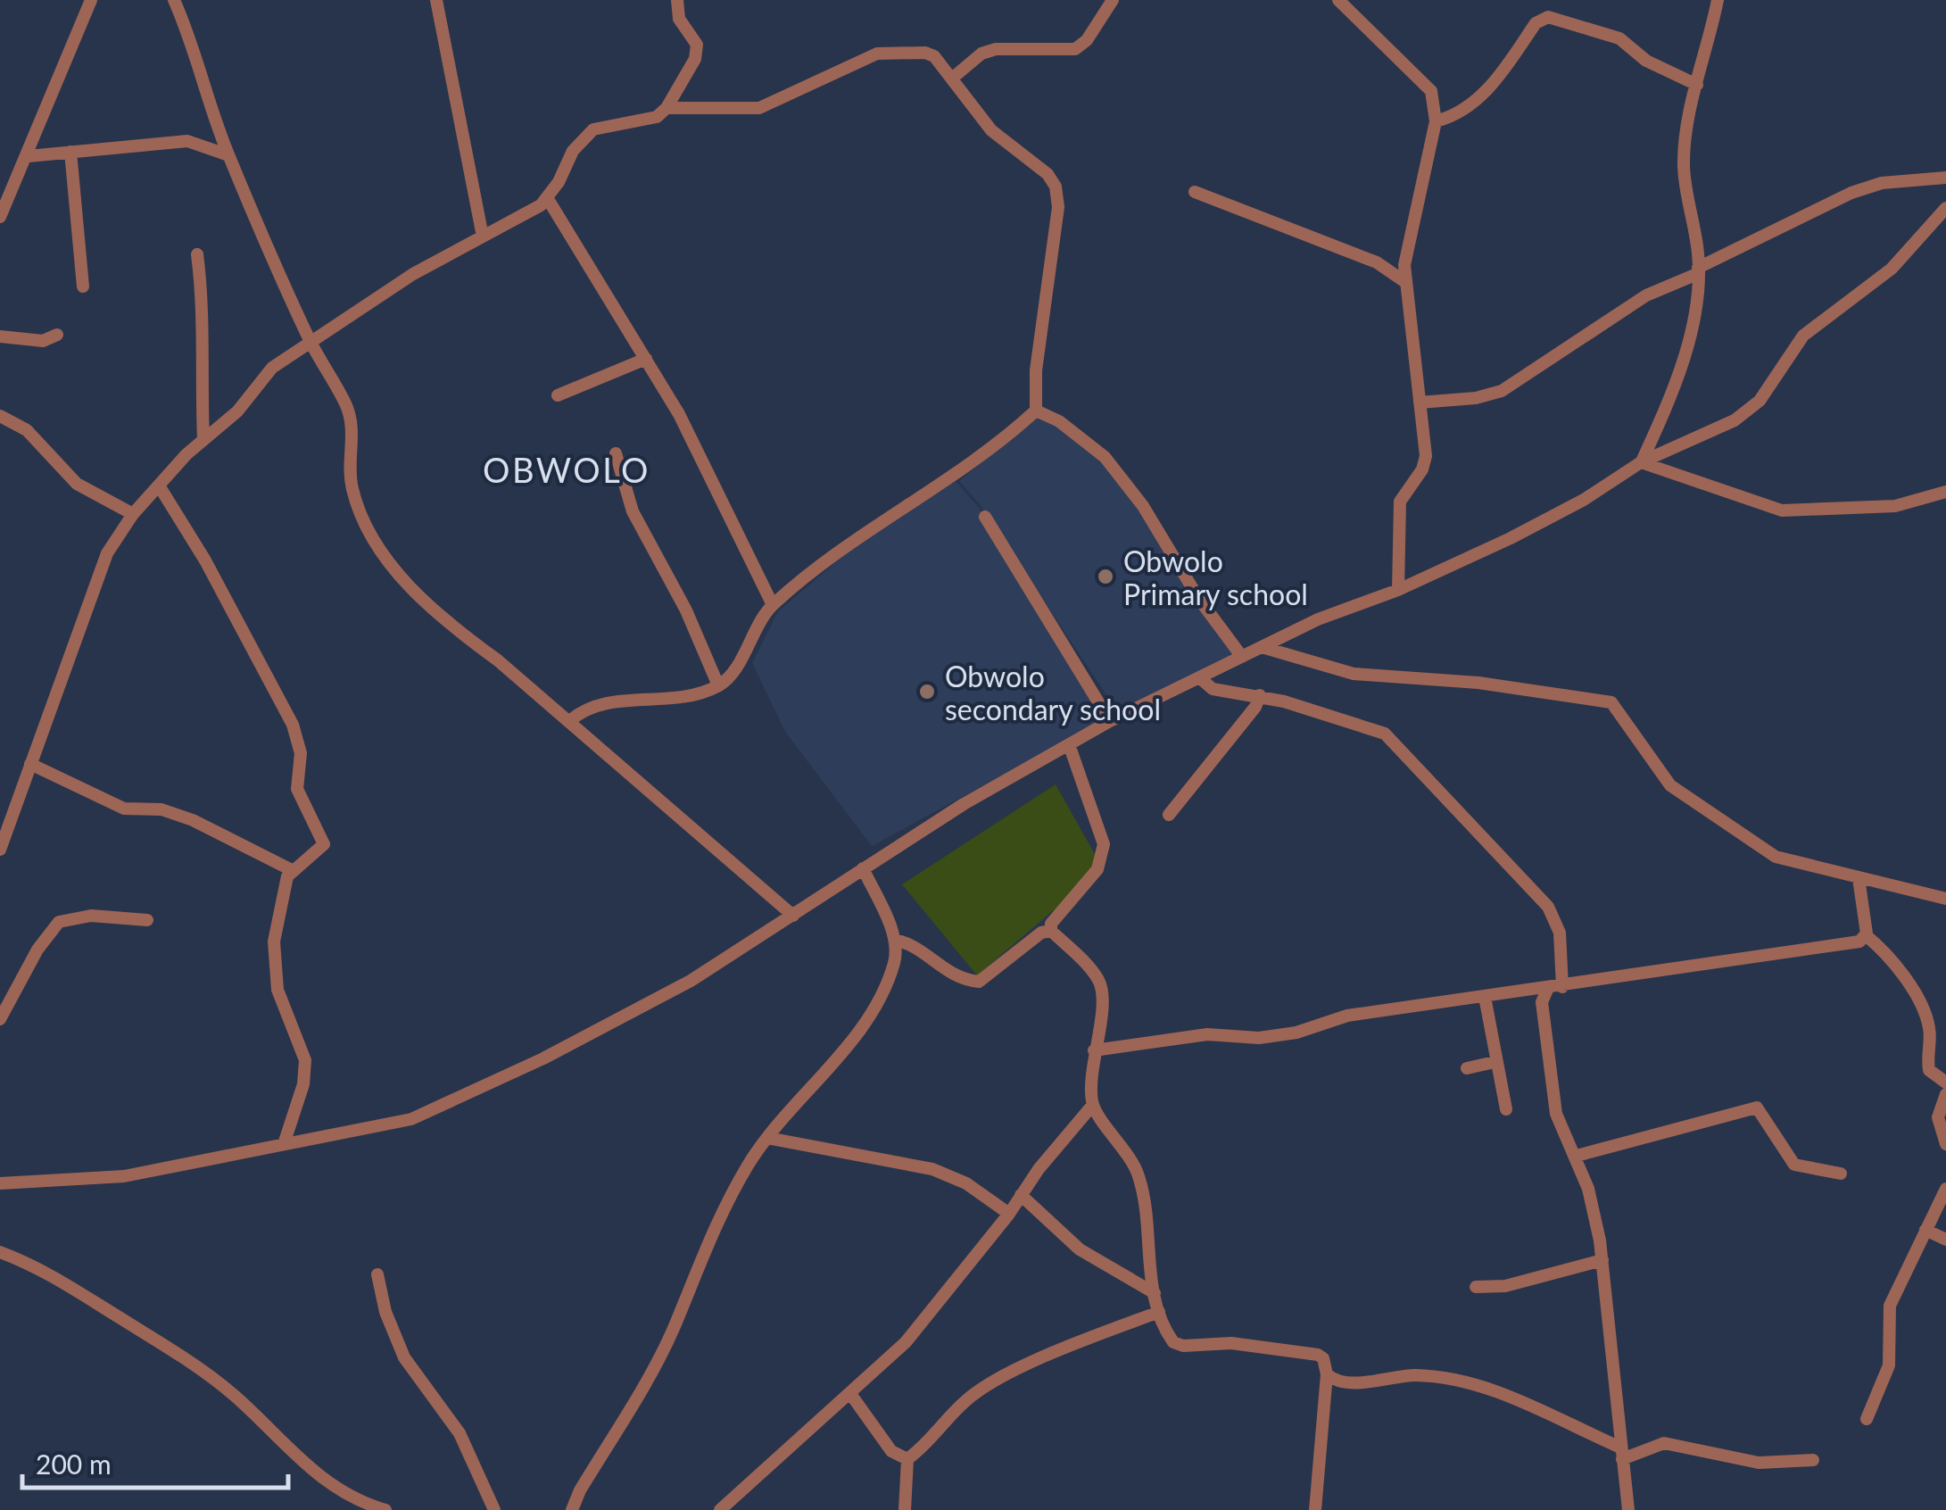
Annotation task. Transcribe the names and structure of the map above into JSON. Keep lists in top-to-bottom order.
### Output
{
  "districts": ["OBWOLO"],
  "places": ["Obwolo Primary school", "Obwolo secondary school"],
  "scale_bar": "200 m"
}
